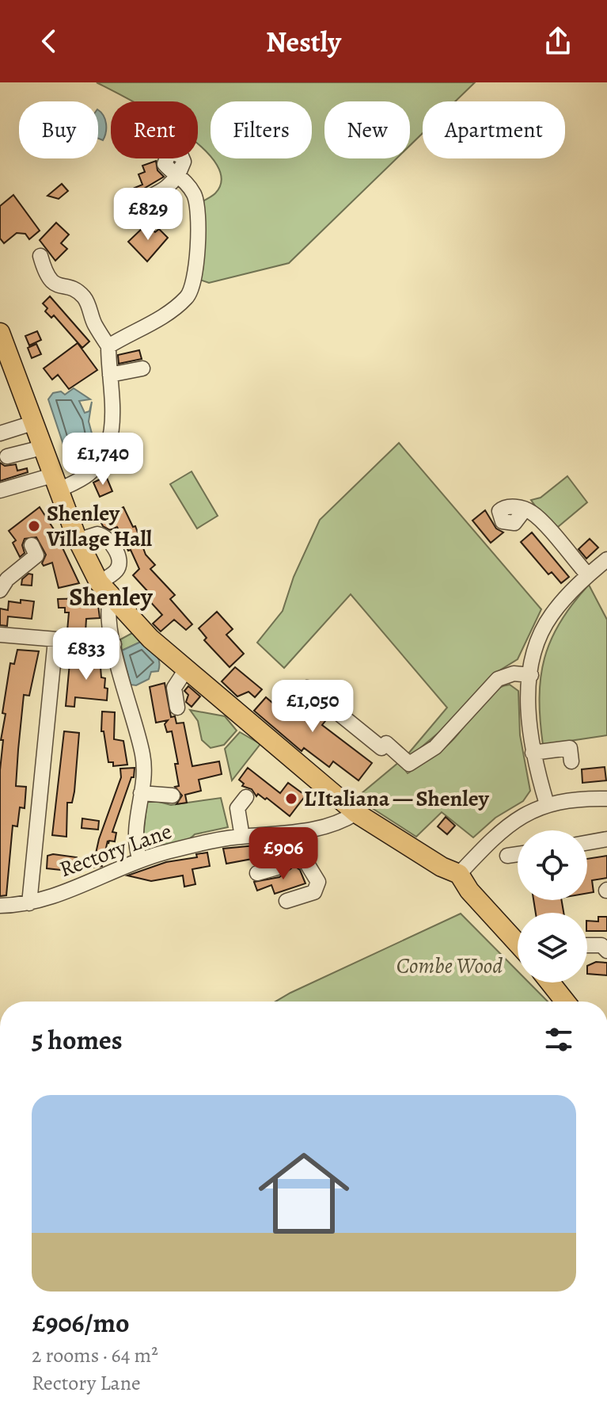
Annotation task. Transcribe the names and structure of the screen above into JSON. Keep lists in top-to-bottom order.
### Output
{
  "streets": {
    "street": ["Rectory Lane"]
  },
  "districts": ["Shenley"],
  "parks": ["Combe Wood"],
  "places": ["Shenley Village Hall", "L'Italiana — Shenley"],
  "page": {
    "header": "Nestly",
    "chip": [
      "Buy",
      "Rent",
      "Filters",
      "New",
      "Apartment"
    ],
    "price": [
      "£829",
      "£1,740",
      "£833",
      "£1,050",
      "£906"
    ],
    "heading": "5 homes",
    "list": [
      {
        "name": "£906/mo",
        "note": "2 rooms · 64 m² · Rectory Lane"
      }
    ]
  }
}
